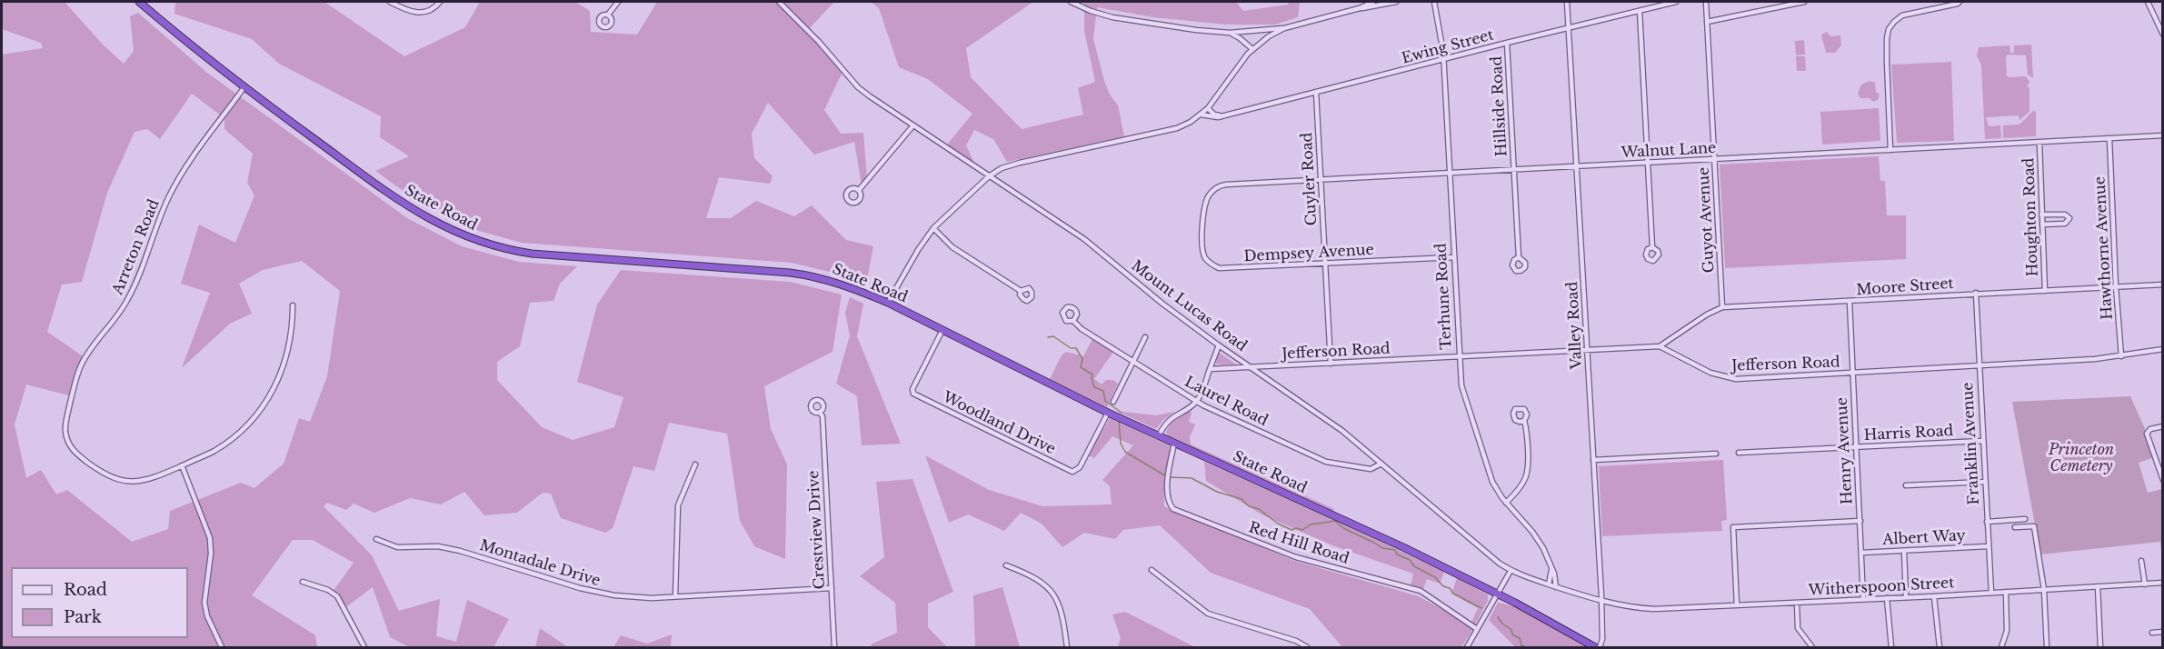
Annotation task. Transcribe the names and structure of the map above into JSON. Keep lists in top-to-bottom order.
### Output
{
  "streets": {
    "highway": ["State Road"],
    "street": [
      "Ewing Street",
      "Hillside Road",
      "Walnut Lane",
      "Cuyler Road",
      "Houghton Road",
      "Guyot Avenue",
      "Arreton Road",
      "Hawthorne Avenue",
      "Dempsey Avenue",
      "Moore Street",
      "Terhune Road",
      "Mount Lucas Road",
      "Valley Road",
      "Jefferson Road",
      "Laurel Road",
      "Woodland Drive",
      "Harris Road",
      "Franklin Avenue",
      "Henry Avenue",
      "Crestview Drive",
      "Albert Way",
      "Red Hill Road",
      "Montadale Drive",
      "Witherspoon Street"
    ]
  },
  "crossings": [
    ["Ewing Street", "Hillside Road"],
    ["Ewing Street", "Cuyler Road"],
    ["Ewing Street", "Terhune Road"],
    ["Ewing Street", "Valley Road"],
    ["Hillside Road", "Walnut Lane"],
    ["Walnut Lane", "Cuyler Road"],
    ["Walnut Lane", "Houghton Road"],
    ["Walnut Lane", "Guyot Avenue"],
    ["Walnut Lane", "Hawthorne Avenue"],
    ["Walnut Lane", "Dempsey Avenue"],
    ["Walnut Lane", "Terhune Road"],
    ["Walnut Lane", "Valley Road"],
    ["Cuyler Road", "Dempsey Avenue"],
    ["Cuyler Road", "Jefferson Road"],
    ["State Road", "Arreton Road"],
    ["State Road", "Woodland Drive"],
    ["State Road", "Red Hill Road"],
    ["Houghton Road", "Moore Street"],
    ["Guyot Avenue", "Moore Street"],
    ["Hawthorne Avenue", "Moore Street"],
    ["Hawthorne Avenue", "Jefferson Road"],
    ["Dempsey Avenue", "Terhune Road"],
    ["Moore Street", "Jefferson Road"],
    ["Moore Street", "Franklin Avenue"],
    ["Moore Street", "Henry Avenue"],
    ["Terhune Road", "Mount Lucas Road"],
    ["Terhune Road", "Jefferson Road"],
    ["Mount Lucas Road", "Valley Road"],
    ["Mount Lucas Road", "Jefferson Road"],
    ["Mount Lucas Road", "Laurel Road"],
    ["Mount Lucas Road", "Witherspoon Street"],
    ["Valley Road", "Jefferson Road"],
    ["Valley Road", "Witherspoon Street"],
    ["Jefferson Road", "Franklin Avenue"],
    ["Jefferson Road", "Henry Avenue"],
    ["Harris Road", "Franklin Avenue"],
    ["Harris Road", "Henry Avenue"],
    ["Franklin Avenue", "Albert Way"],
    ["Franklin Avenue", "Witherspoon Street"],
    ["Henry Avenue", "Albert Way"],
    ["Henry Avenue", "Witherspoon Street"],
    ["Crestview Drive", "Montadale Drive"]
  ],
  "parks": ["Princeton Cemetery"],
  "legend": ["Road", "Park"]
}
